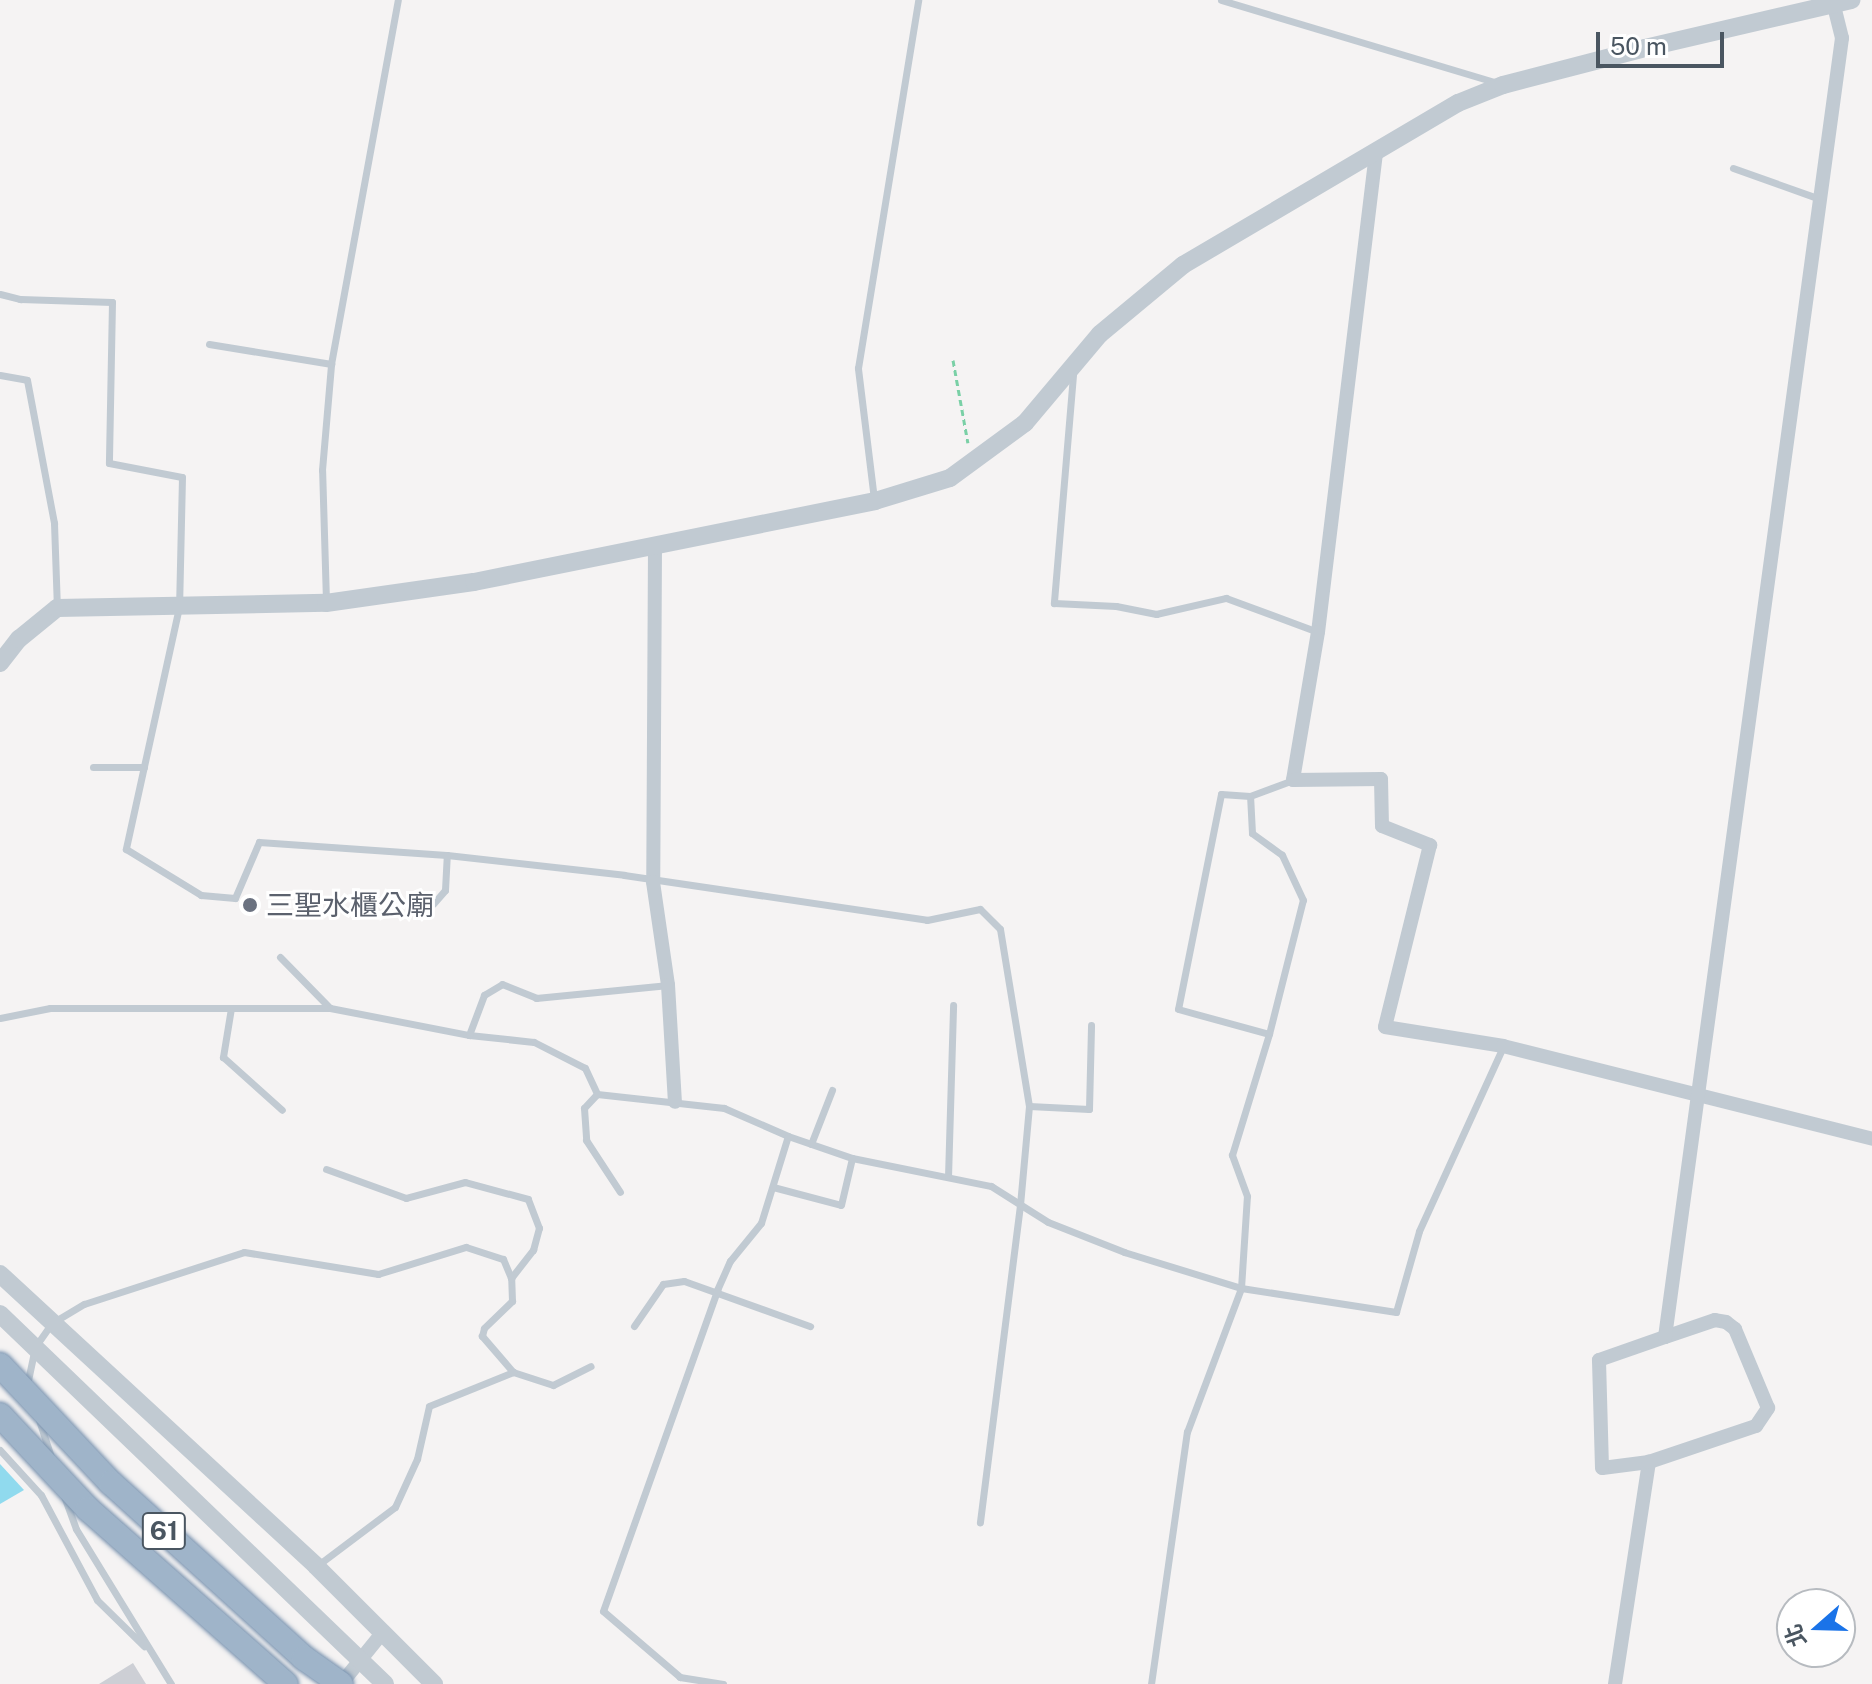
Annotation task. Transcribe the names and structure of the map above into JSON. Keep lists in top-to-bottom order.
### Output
{
  "streets": {
    "highway": ["61"]
  },
  "places": ["三聖水櫃公廟"],
  "scale_bar": "50 m",
  "north": "left"
}
